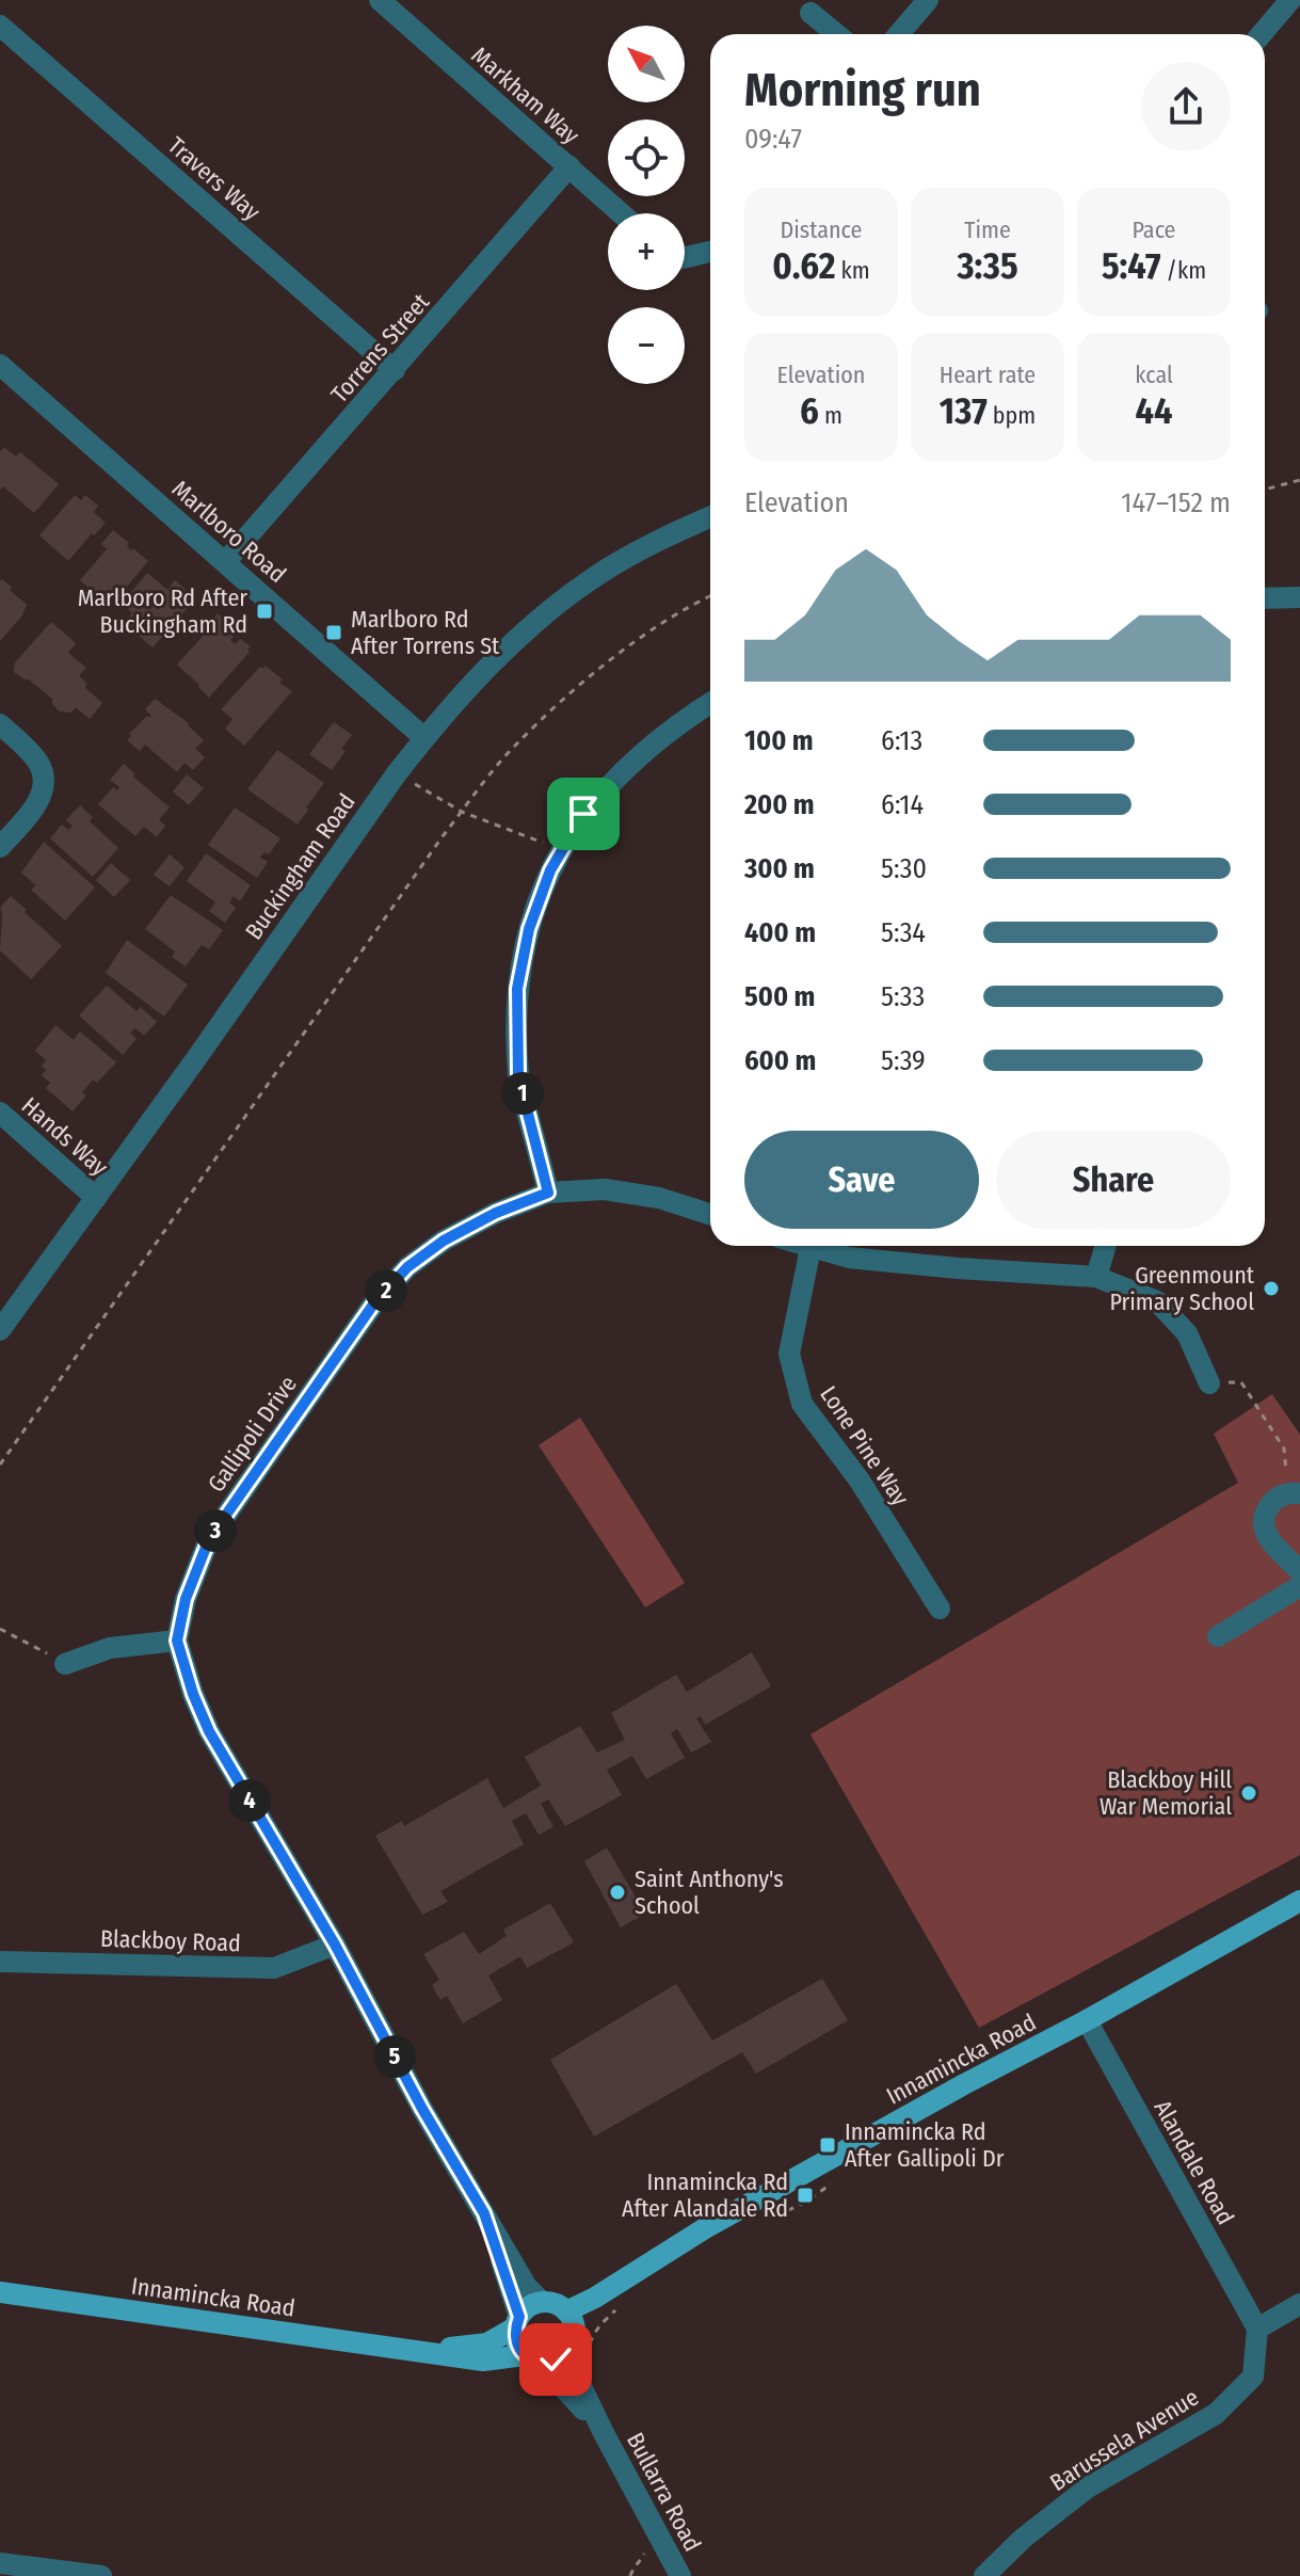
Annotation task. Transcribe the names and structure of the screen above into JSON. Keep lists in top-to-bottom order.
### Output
{
  "streets": {
    "main road": ["Innamincka Road"],
    "street": [
      "Markham Way",
      "Travers Way",
      "Torrens Street",
      "Marlboro Road",
      "Buckingham Road",
      "Hands Way",
      "Gallipoli Drive",
      "Lone Pine Way",
      "Blackboy Road",
      "Alandale Road",
      "Barussela Avenue",
      "Bullarra Road"
    ]
  },
  "crossings": [
    ["Markham Way", "Torrens Street"],
    ["Travers Way", "Torrens Street"],
    ["Torrens Street", "Marlboro Road"],
    ["Marlboro Road", "Buckingham Road"],
    ["Buckingham Road", "Hands Way"],
    ["Gallipoli Drive", "Blackboy Road"],
    ["Gallipoli Drive", "Innamincka Road"],
    ["Gallipoli Drive", "Bullarra Road"],
    ["Innamincka Road", "Alandale Road"],
    ["Innamincka Road", "Bullarra Road"],
    ["Alandale Road", "Barussela Avenue"]
  ],
  "places": {
    "transit": [
      "Marlboro Rd After Buckingham Rd",
      "Marlboro Rd After Torrens St",
      "Innamincka Rd After Gallipoli Dr",
      "Innamincka Rd After Alandale Rd"
    ],
    "other": ["Greenmount Primary School", "Blackboy Hill War Memorial", "Saint Anthony's School"]
  },
  "north": "top left",
  "page": {
    "map_buttons": ["+", "−"],
    "heading": ["Morning run", "09:47"],
    "stats": [
      ["Distance", "0.62 km"],
      ["Time", "3:35"],
      ["Pace", "5:47 /km"],
      ["Elevation", "6 m"],
      ["Heart rate", "137 bpm"],
      ["kcal", "44"]
    ],
    "chart": ["Elevation", "147–152 m"],
    "list": [
      {
        "name": "100 m",
        "note": "6:13"
      },
      {
        "name": "200 m",
        "note": "6:14"
      },
      {
        "name": "300 m",
        "note": "5:30"
      },
      {
        "name": "400 m",
        "note": "5:34"
      },
      {
        "name": "500 m",
        "note": "5:33"
      },
      {
        "name": "600 m",
        "note": "5:39"
      }
    ],
    "pins": [
      "1",
      "2",
      "3",
      "4",
      "5"
    ],
    "buttons": ["Save", "Share"]
  }
}
